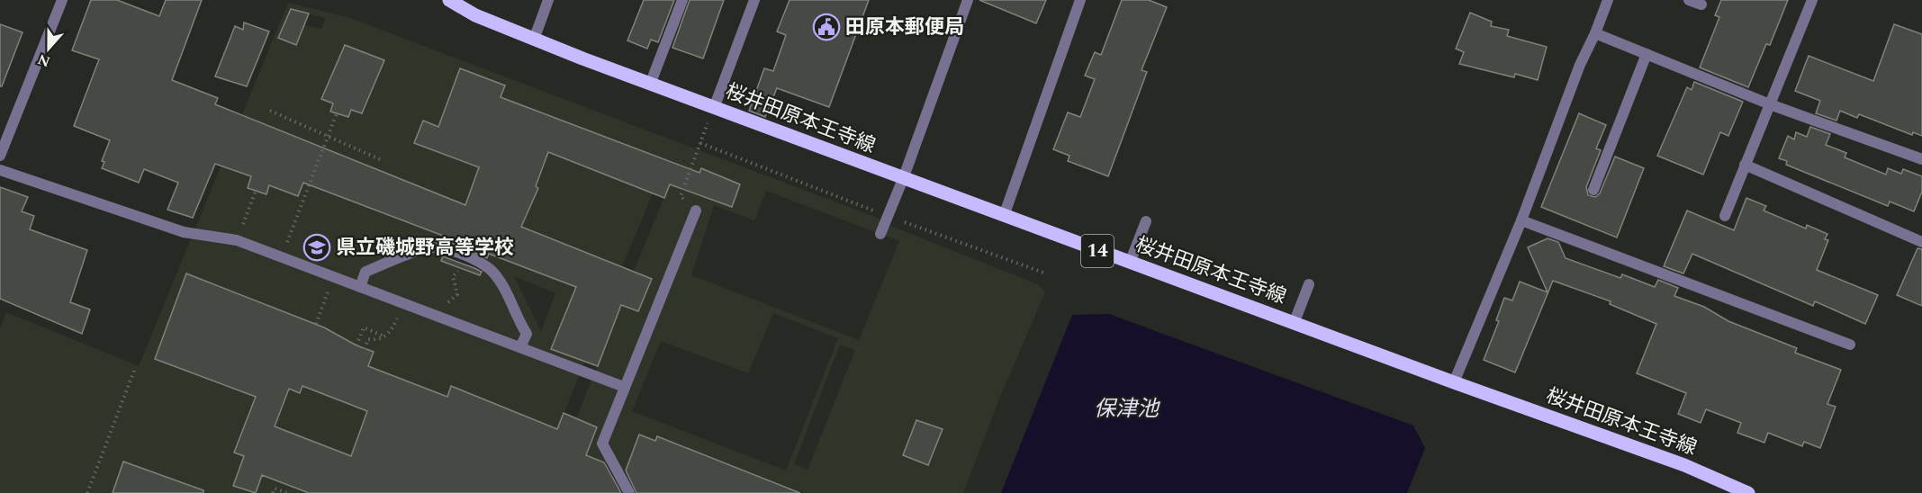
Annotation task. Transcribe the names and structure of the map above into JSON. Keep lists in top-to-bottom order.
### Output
{
  "streets": {
    "main road": ["桜井田原本王寺線", "14"]
  },
  "water": ["保津池"],
  "places": {
    "public building": ["田原本郵便局"],
    "school or university": ["県立磯城野高等学校"]
  },
  "north": "bottom"
}
